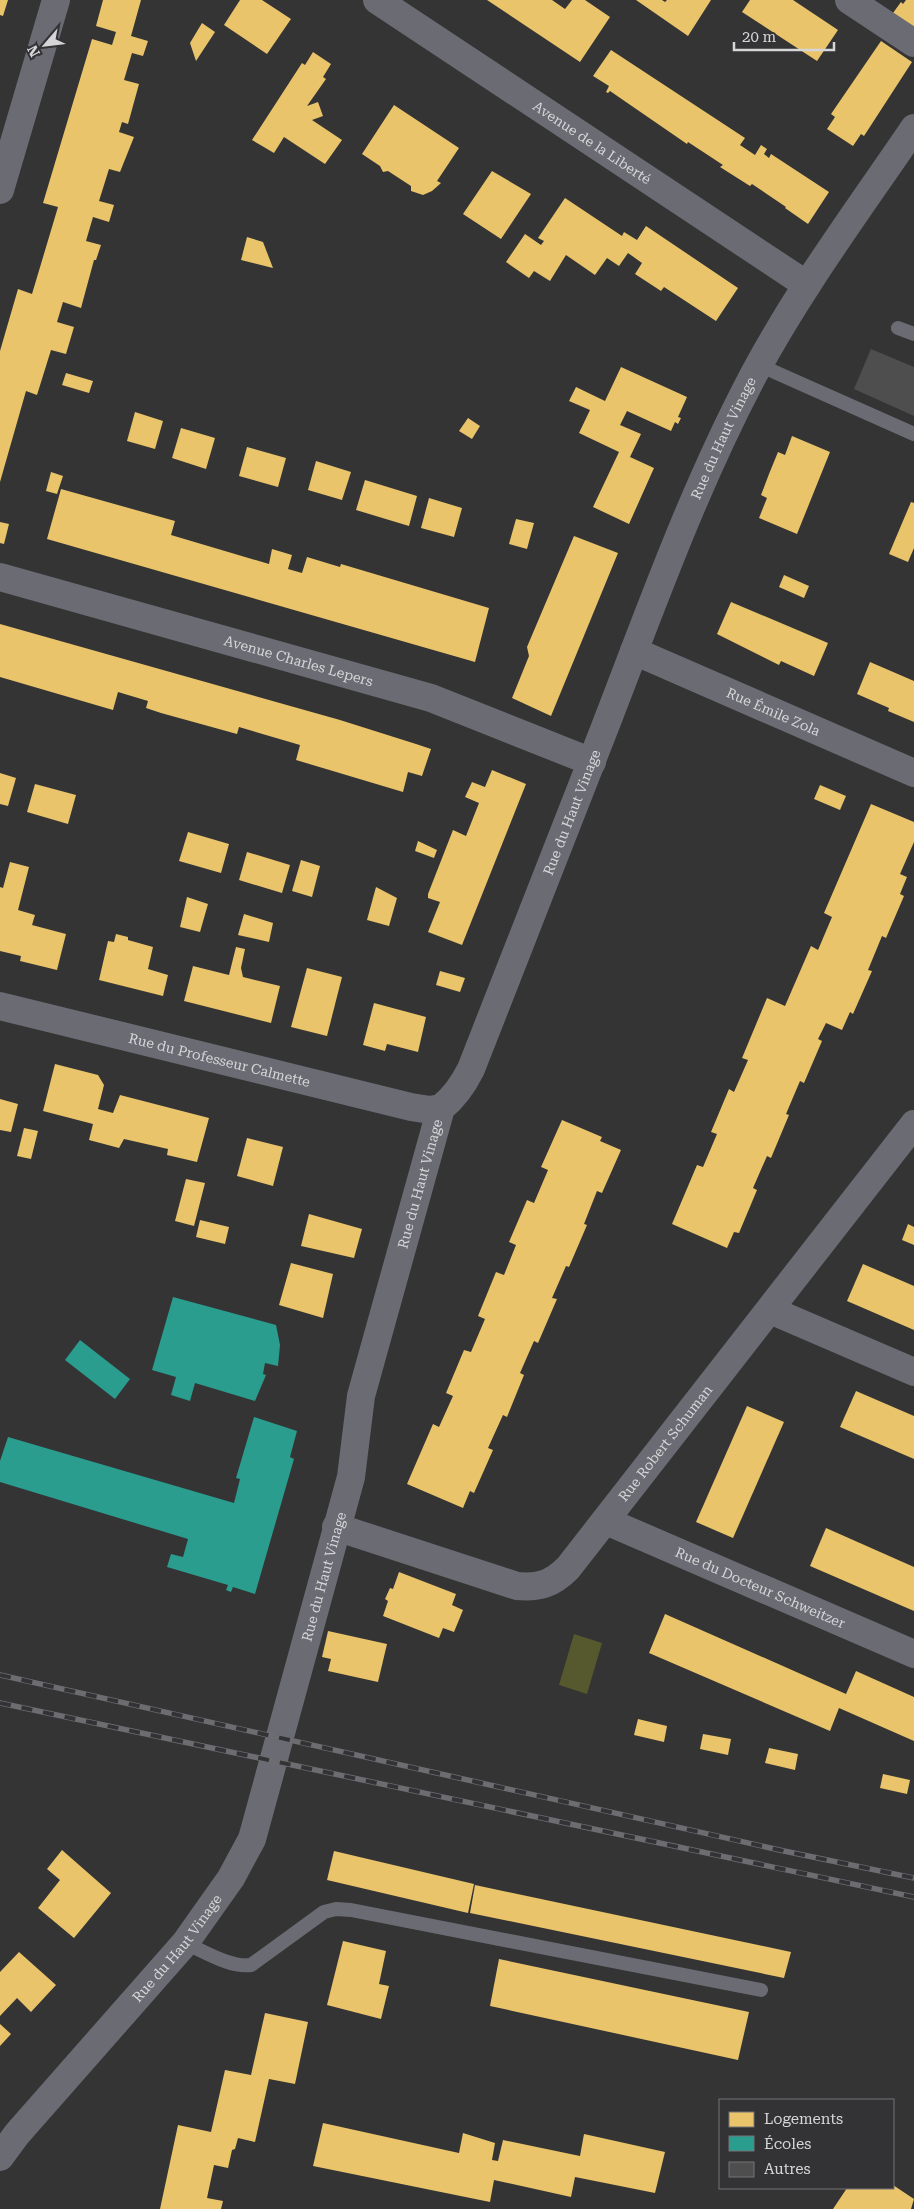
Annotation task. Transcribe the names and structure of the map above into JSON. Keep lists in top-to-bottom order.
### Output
{
  "streets": {
    "street": [
      "Avenue de la Liberté",
      "Rue du Haut Vinage",
      "Avenue Charles Lepers",
      "Rue Émile Zola",
      "Rue du Professeur Calmette",
      "Rue Robert Schuman",
      "Rue du Docteur Schweitzer"
    ]
  },
  "crossings": [
    ["Avenue de la Liberté", "Rue du Haut Vinage"],
    ["Rue du Haut Vinage", "Avenue Charles Lepers"],
    ["Rue du Haut Vinage", "Rue Émile Zola"],
    ["Rue du Haut Vinage", "Rue du Professeur Calmette"],
    ["Rue du Haut Vinage", "Rue Robert Schuman"],
    ["Rue Robert Schuman", "Rue du Docteur Schweitzer"]
  ],
  "legend": ["Logements", "Écoles", "Autres"],
  "scale_bar": "20 m",
  "north": "bottom left"
}
